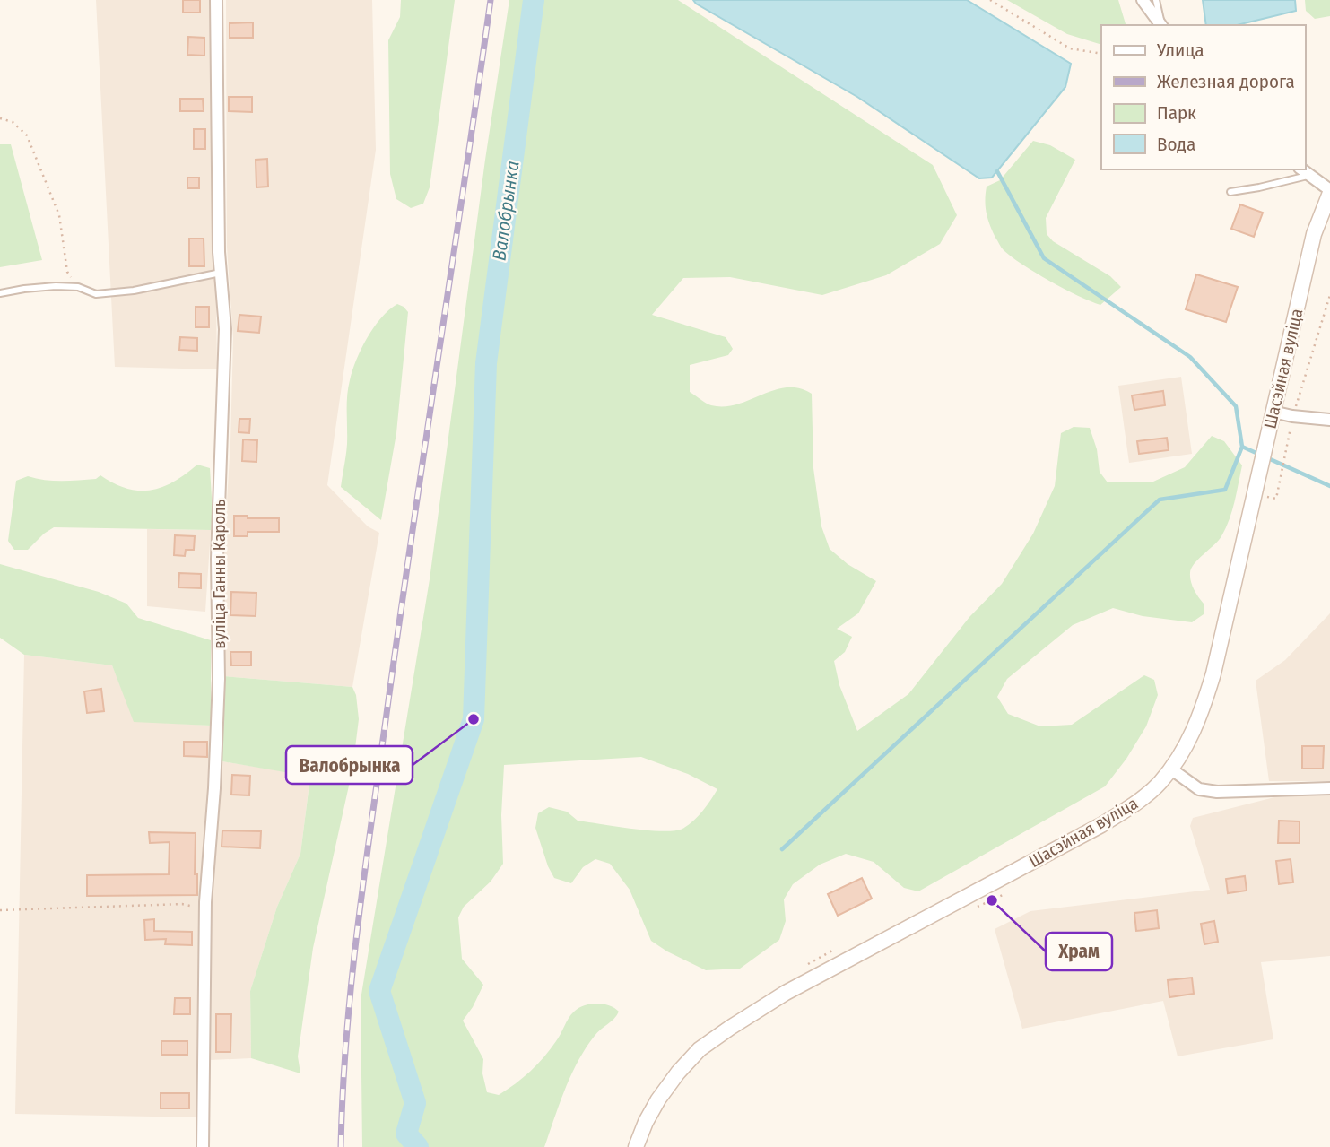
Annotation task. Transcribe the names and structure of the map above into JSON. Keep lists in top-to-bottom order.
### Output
{
  "streets": {
    "main road": ["Шасэйная вуліца"],
    "street": ["вуліца Ганны Кароль"]
  },
  "water": ["Валобрынка"],
  "places": ["Валобрынка", "Храм"],
  "legend": [
    "Улица",
    "Железная дорога",
    "Парк",
    "Вода"
  ]
}
